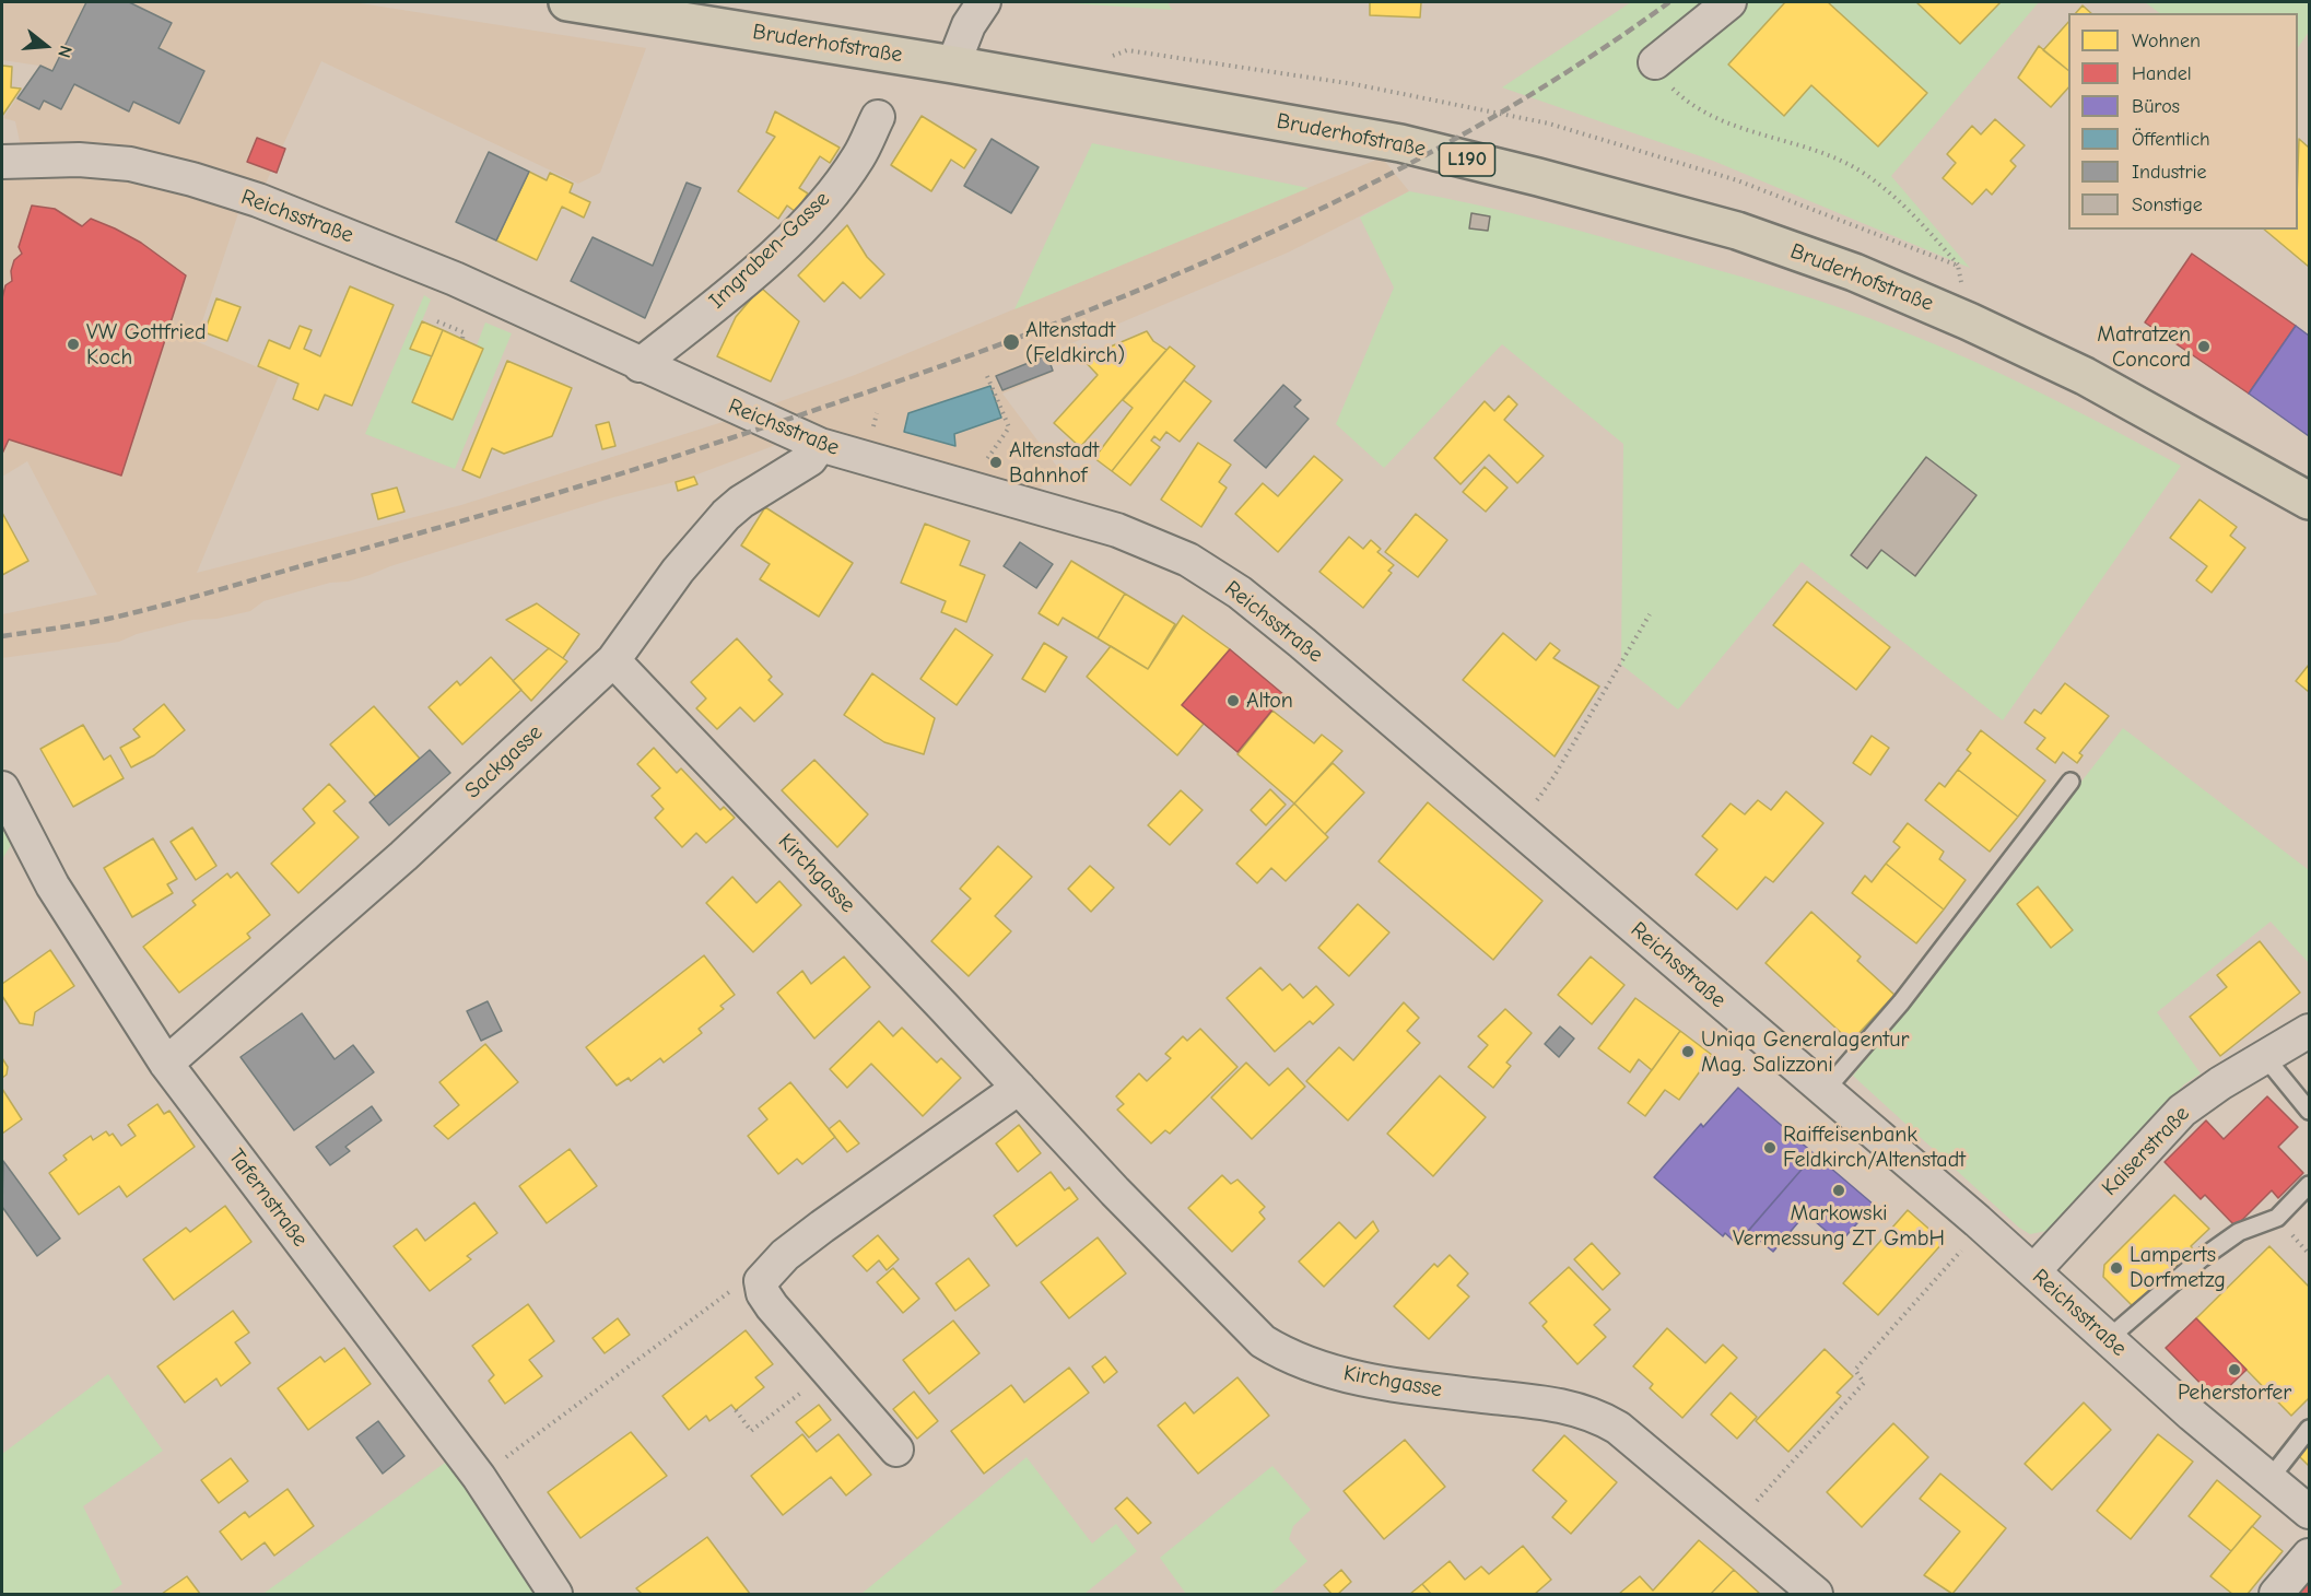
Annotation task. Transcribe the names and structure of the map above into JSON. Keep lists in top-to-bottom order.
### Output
{
  "streets": {
    "main road": ["Bruderhofstraße", "L190"],
    "street": [
      "Reichsstraße",
      "Imgraben-Gasse",
      "Sackgasse",
      "Kirchgasse",
      "Kaiserstraße",
      "Tafernstraße"
    ]
  },
  "crossings": [
    ["Reichsstraße", "Imgraben-Gasse"],
    ["Reichsstraße", "Sackgasse"],
    ["Reichsstraße", "Kaiserstraße"],
    ["Sackgasse", "Kirchgasse"],
    ["Sackgasse", "Tafernstraße"]
  ],
  "places": [
    "Altenstadt (Feldkirch)",
    "VW Gottfried Koch",
    "Matratzen Concord",
    "Altenstadt Bahnhof",
    "Alton",
    "Uniqa Generalagentur Mag. Salizzoni",
    "Raiffeisenbank Feldkirch/Altenstadt",
    "Markowski Vermessung ZT GmbH",
    "Lamperts Dorfmetzg",
    "Peherstorfer"
  ],
  "legend": [
    "Wohnen",
    "Handel",
    "Büros",
    "Öffentlich",
    "Industrie",
    "Sonstige"
  ],
  "north": "right"
}
